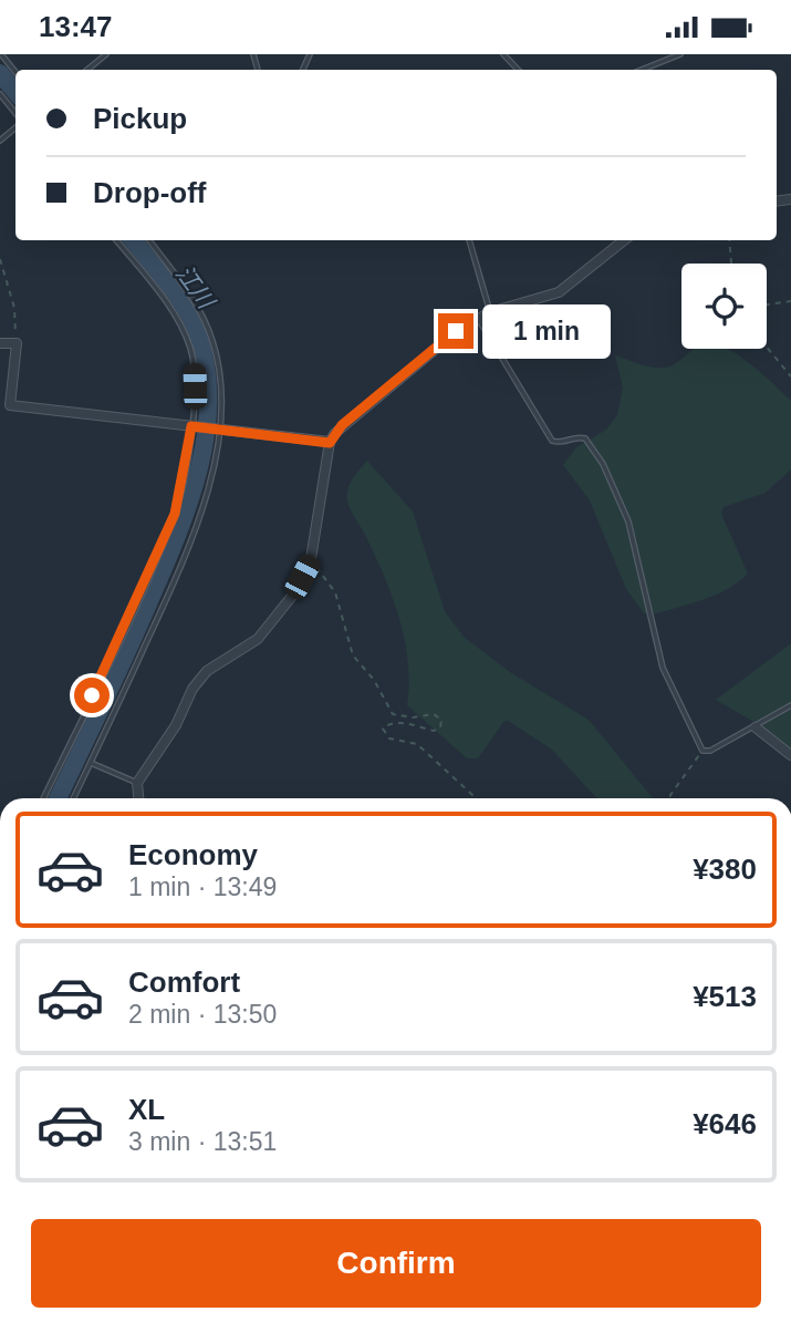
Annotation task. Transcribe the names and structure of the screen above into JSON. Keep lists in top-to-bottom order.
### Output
{
  "water": ["江川"],
  "page": {
    "status": "13:47",
    "banner": ["Pickup", "Drop-off"],
    "bubble": "1 min",
    "list": [
      {
        "name": "Economy",
        "note": "1 min · 13:49",
        "value": "¥380"
      },
      {
        "name": "Comfort",
        "note": "2 min · 13:50",
        "value": "¥513"
      },
      {
        "name": "XL",
        "note": "3 min · 13:51",
        "value": "¥646"
      }
    ],
    "buttons": "Confirm"
  }
}
